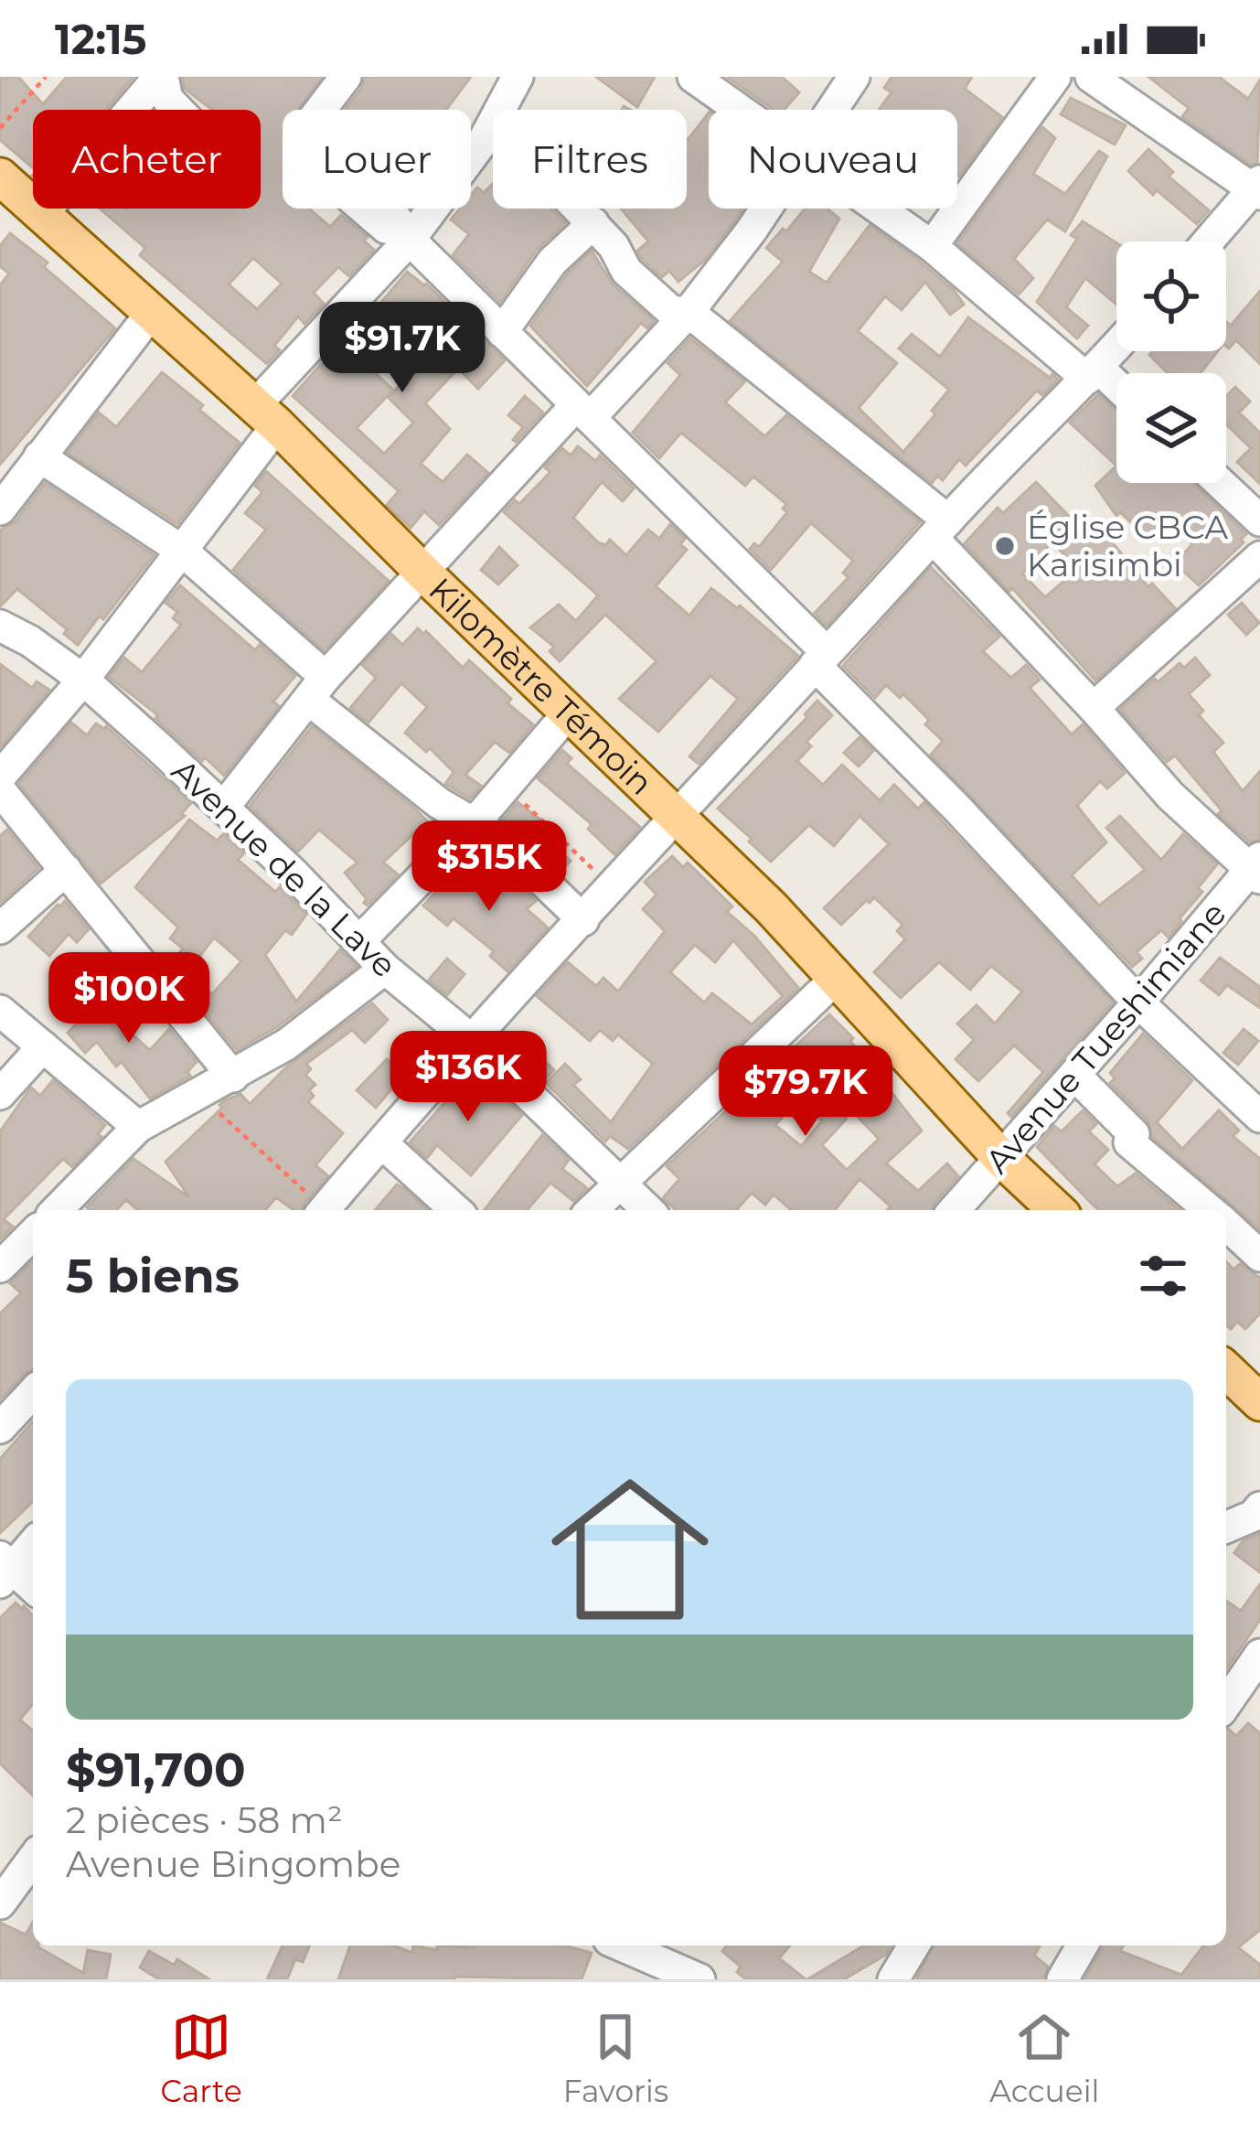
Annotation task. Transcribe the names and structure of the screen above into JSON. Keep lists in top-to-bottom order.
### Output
{
  "streets": {
    "main road": ["Kilomètre Témoin"],
    "street": ["Avenue de la Lave", "Avenue Tueshimiane"]
  },
  "crossings": [
    ["Kilomètre Témoin", "Avenue Tueshimiane"]
  ],
  "places": ["Église CBCA Karisimbi"],
  "page": {
    "status": "12:15",
    "chip": [
      "Acheter",
      "Louer",
      "Filtres",
      "Nouveau"
    ],
    "price": [
      "$91.7K",
      "$315K",
      "$100K",
      "$136K",
      "$79.7K"
    ],
    "heading": "5 biens",
    "list": [
      {
        "name": "$91,700",
        "note": "2 pièces · 58 m² · Avenue Bingombe"
      }
    ],
    "tabs": ["Carte", "Favoris", "Accueil"]
  }
}
